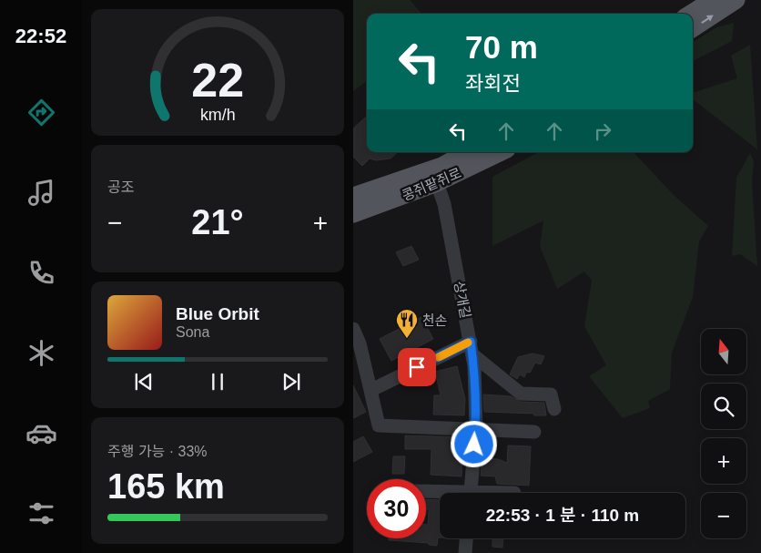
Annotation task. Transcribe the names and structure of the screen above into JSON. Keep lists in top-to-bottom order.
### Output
{
  "streets": {
    "main road": ["콩쥐팥쥐로"],
    "street": ["상개길"]
  },
  "crossings": [
    ["콩쥐팥쥐로", "상개길"]
  ],
  "places": {
    "restaurant": ["천손"]
  },
  "north": "top",
  "page": {
    "tabs": "22:52",
    "turn": ["70 m", "좌회전"],
    "tile": [
      "공조",
      ["주행 가능 · 33%", "165 km"]
    ],
    "heat": ["−", "21°", "+"],
    "song": ["Blue Orbit", "Sona"],
    "map_buttons": ["+", "−"],
    "limit": "30",
    "trip": "22:53 · 1 분 · 110 m",
    "gauge": ["22", "km/h"]
  }
}
